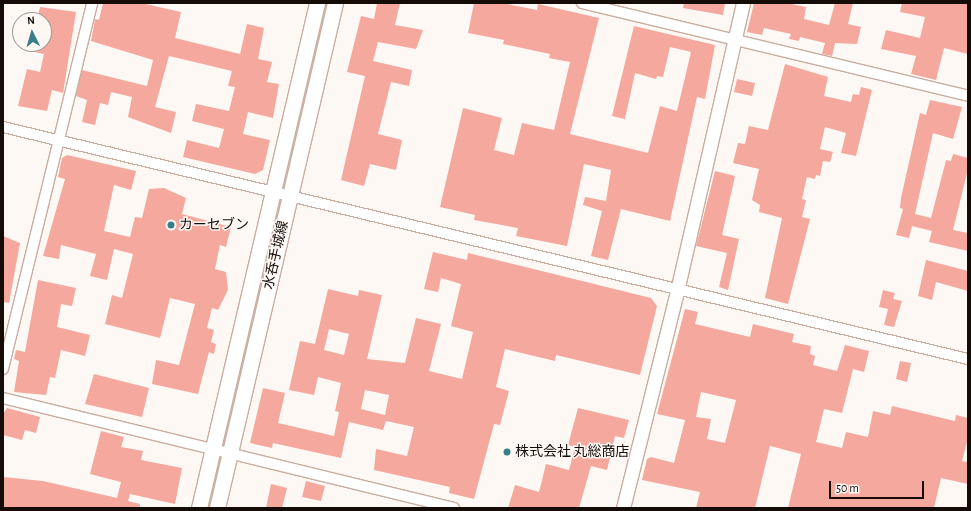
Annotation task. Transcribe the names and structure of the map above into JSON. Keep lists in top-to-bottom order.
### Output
{
  "streets": {
    "main road": ["水呑手城線"]
  },
  "places": ["カーセブン", "株式会社 丸総商店"],
  "scale_bar": "50 m",
  "north": "top"
}
